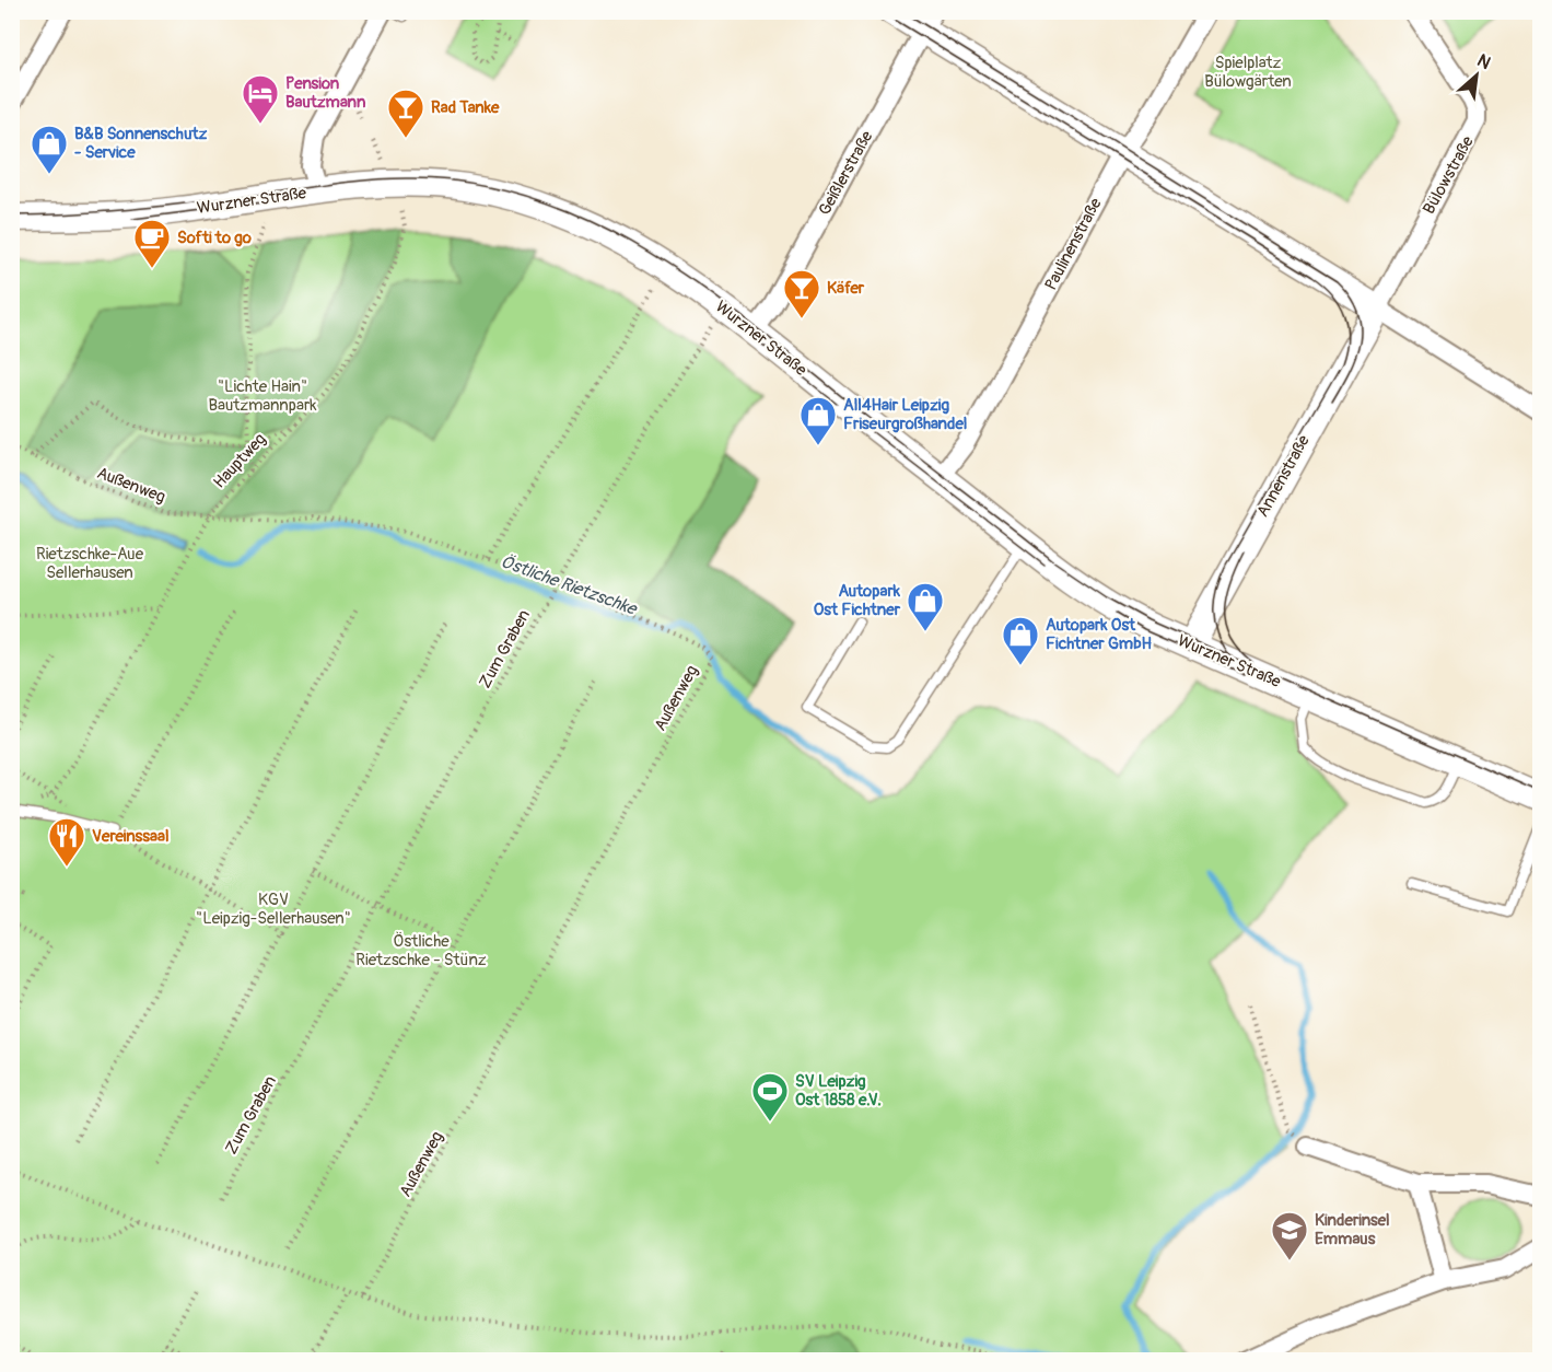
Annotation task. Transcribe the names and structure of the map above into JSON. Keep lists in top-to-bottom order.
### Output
{
  "streets": {
    "main road": ["Wurzner Straße", "Annenstraße"],
    "street": ["Geißlerstraße", "Bülowstraße", "Paulinenstraße"],
    "path": ["Hauptweg", "Außenweg", "Zum Graben"]
  },
  "crossings": [
    ["Geißlerstraße", "Wurzner Straße"],
    ["Bülowstraße", "Annenstraße"],
    ["Wurzner Straße", "Paulinenstraße"],
    ["Wurzner Straße", "Annenstraße"],
    ["Wurzner Straße", "Zum Graben"],
    ["Hauptweg", "Außenweg"],
    ["Außenweg", "Zum Graben"]
  ],
  "water": ["Östliche Rietzschke"],
  "parks": [
    "Spielplatz Bülowgärten",
    "\"Lichte Hain\" Bautzmannpark",
    "Rietzschke-Aue Sellerhausen",
    "KGV \"Leipzig-Sellerhausen\"",
    "Östliche Rietzschke - Stünz"
  ],
  "places": {
    "hotel": ["Pension Bautzmann"],
    "bar": ["Rad Tanke", "Käfer"],
    "shop": [
      "B&B Sonnenschutz - Service",
      "All4Hair Leipzig Friseurgroßhandel",
      "Autopark Ost Fichtner",
      "Autopark Ost Fichtner GmbH"
    ],
    "cafe": ["Softi to go"],
    "restaurant": ["Vereinssaal"],
    "sports": ["SV Leipzig Ost 1858 e.V."],
    "school or university": ["Kinderinsel Emmaus"]
  },
  "north": "top right"
}
